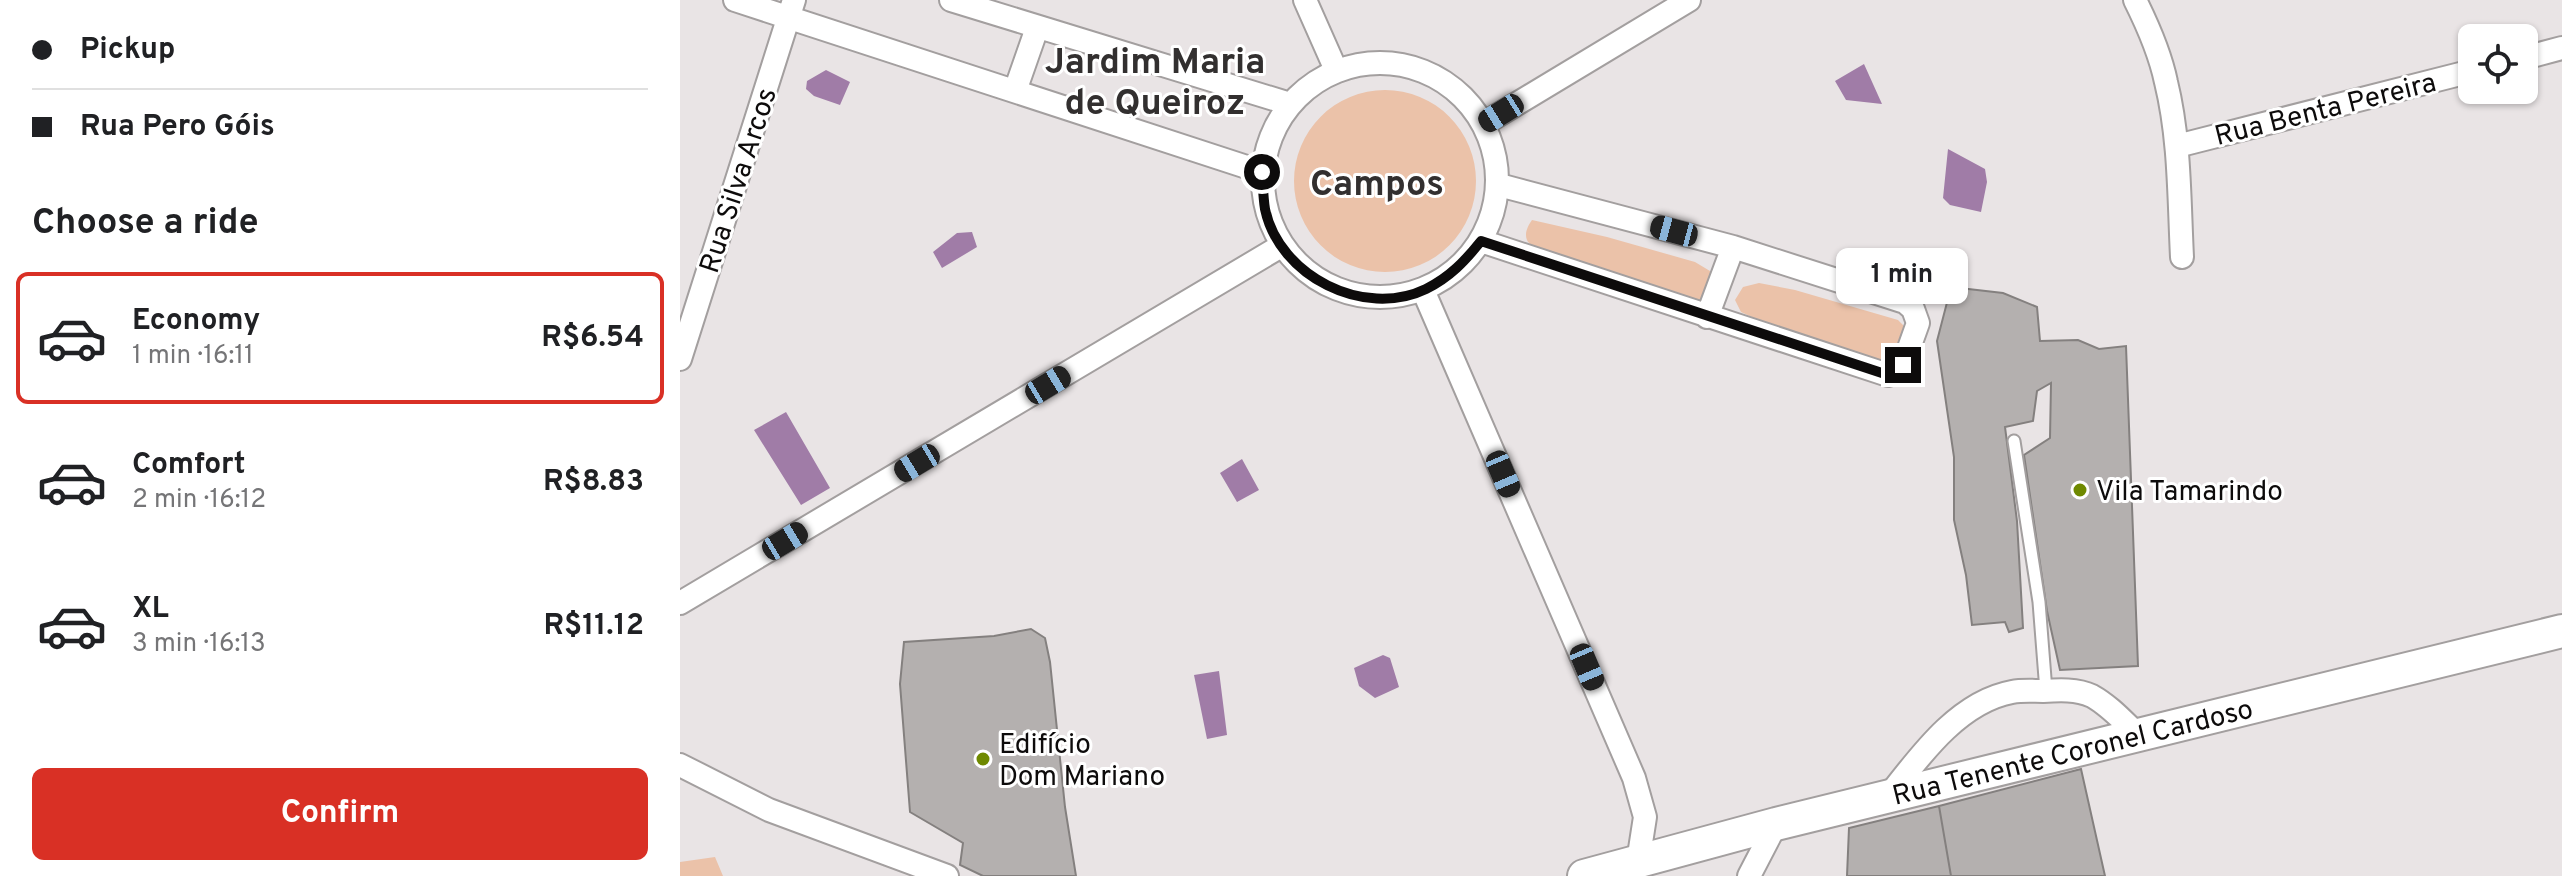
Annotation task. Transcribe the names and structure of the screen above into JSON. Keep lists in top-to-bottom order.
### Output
{
  "streets": {
    "main road": ["Rua Tenente Coronel Cardoso"],
    "street": ["Rua Benta Pereira", "Rua Silva Arcos"]
  },
  "districts": ["Jardim Maria de Queiroz", "Campos"],
  "places": ["Vila Tamarindo", "Edifício Dom Mariano"],
  "page": {
    "banner": ["Pickup", "Rua Pero Góis"],
    "heading": "Choose a ride",
    "bubble": "1 min",
    "list": [
      {
        "name": "Economy",
        "note": "1 min · 16:11",
        "value": "R$6.54"
      },
      {
        "name": "Comfort",
        "note": "2 min · 16:12",
        "value": "R$8.83"
      },
      {
        "name": "XL",
        "note": "3 min · 16:13",
        "value": "R$11.12"
      }
    ],
    "buttons": "Confirm"
  }
}
